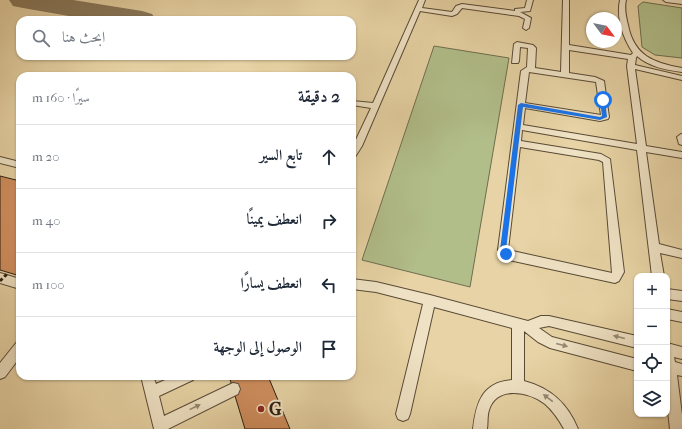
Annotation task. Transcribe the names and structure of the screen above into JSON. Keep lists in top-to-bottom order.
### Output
{
  "places": ["G"],
  "north": "bottom right",
  "page": {
    "search": "ابحث هنا",
    "heading": ["2 دقيقة", "سيرًا · 160 m"],
    "list": [
      ["تابع السير", "20 m"],
      ["انعطف يمينًا", "40 m"],
      ["انعطف يسارًا", "100 m"],
      "الوصول إلى الوجهة"
    ],
    "map_buttons": ["+", "−"]
  }
}
